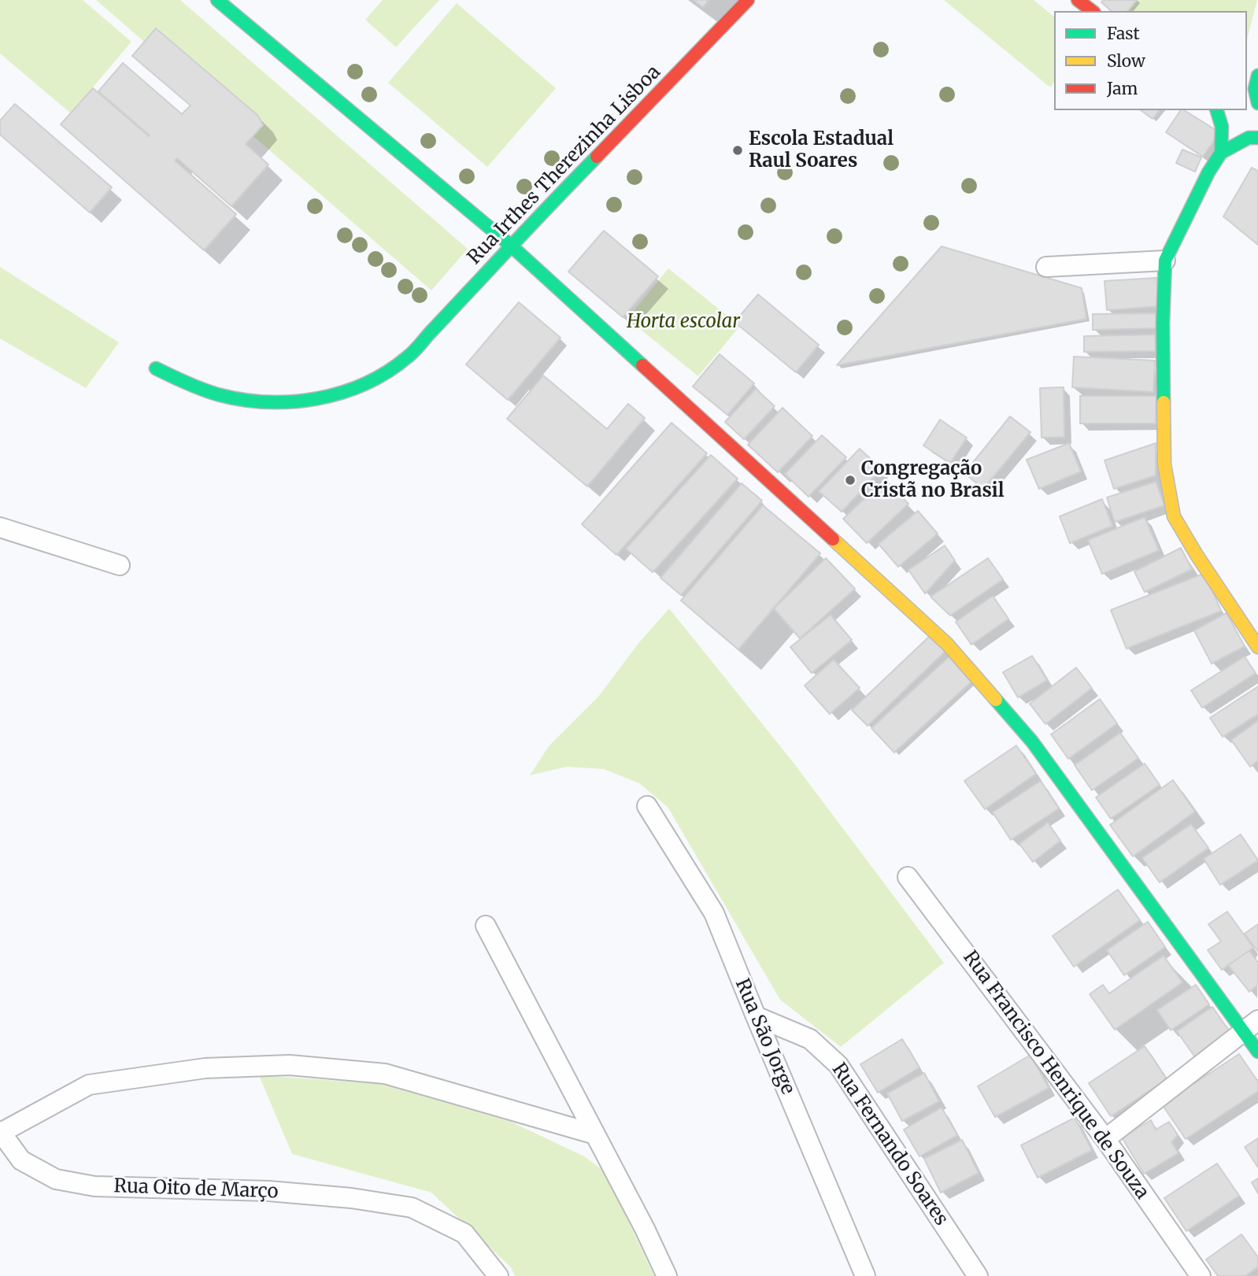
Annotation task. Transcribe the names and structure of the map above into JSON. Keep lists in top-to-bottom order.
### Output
{
  "streets": {
    "street": [
      "Rua Irthes Therezinha Lisboa",
      "Rua São Jorge",
      "Rua Francisco Henrique de Souza",
      "Rua Fernando Soares",
      "Rua Oito de Março"
    ]
  },
  "crossings": [
    ["Rua São Jorge", "Rua Fernando Soares"]
  ],
  "parks": ["Horta escolar"],
  "places": ["Escola Estadual Raul Soares", "Congregação Cristã no Brasil"],
  "legend": ["Fast", "Slow", "Jam"]
}
